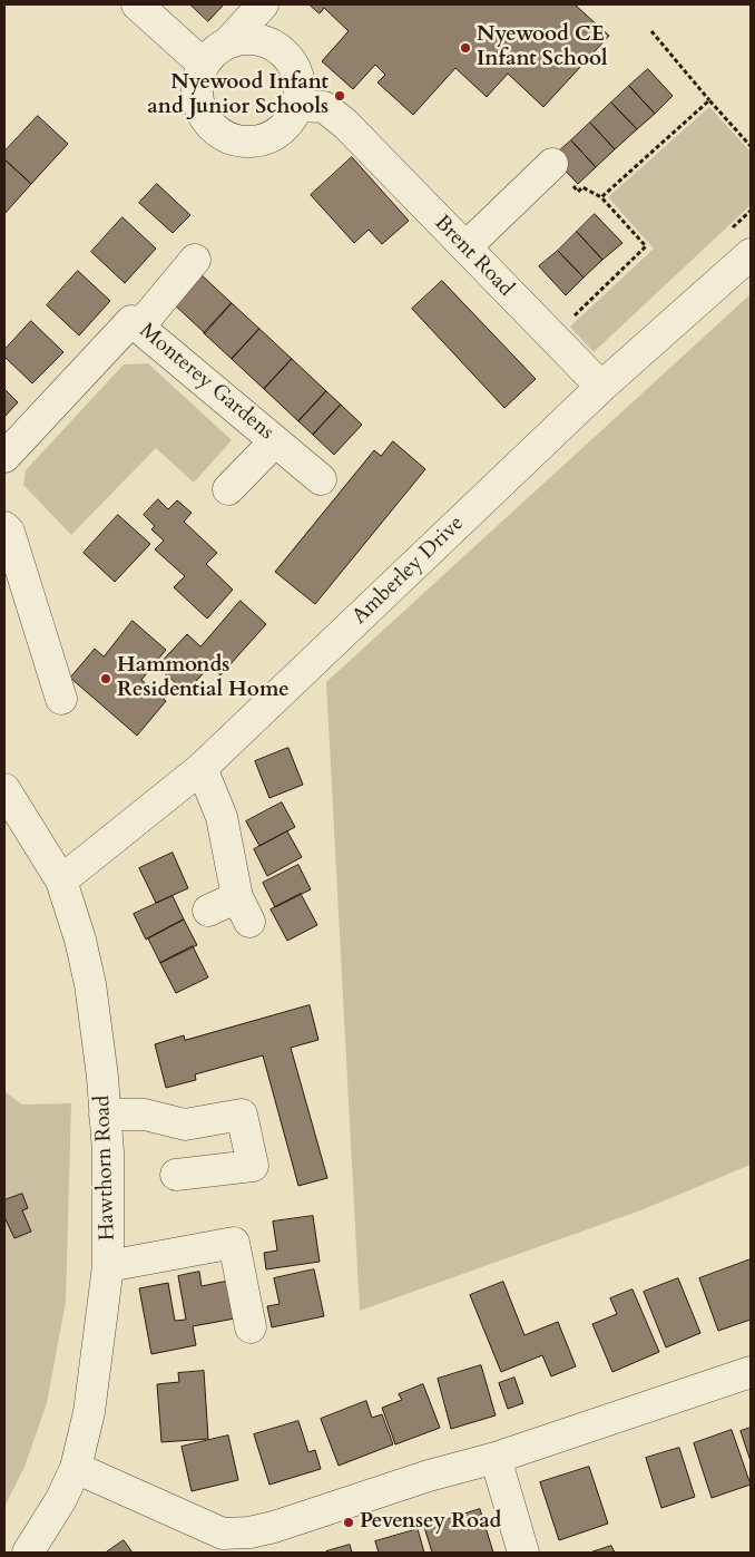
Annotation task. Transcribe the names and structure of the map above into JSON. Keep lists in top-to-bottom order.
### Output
{
  "streets": {
    "street": [
      "Brent Road",
      "Monterey Gardens",
      "Amberley Drive",
      "Hawthorn Road"
    ]
  },
  "crossings": [
    ["Brent Road", "Amberley Drive"],
    ["Amberley Drive", "Hawthorn Road"]
  ],
  "places": [
    "Nyewood CE Infant School",
    "Nyewood Infant and Junior Schools",
    "Hammonds Residential Home",
    "Pevensey Road"
  ]
}
